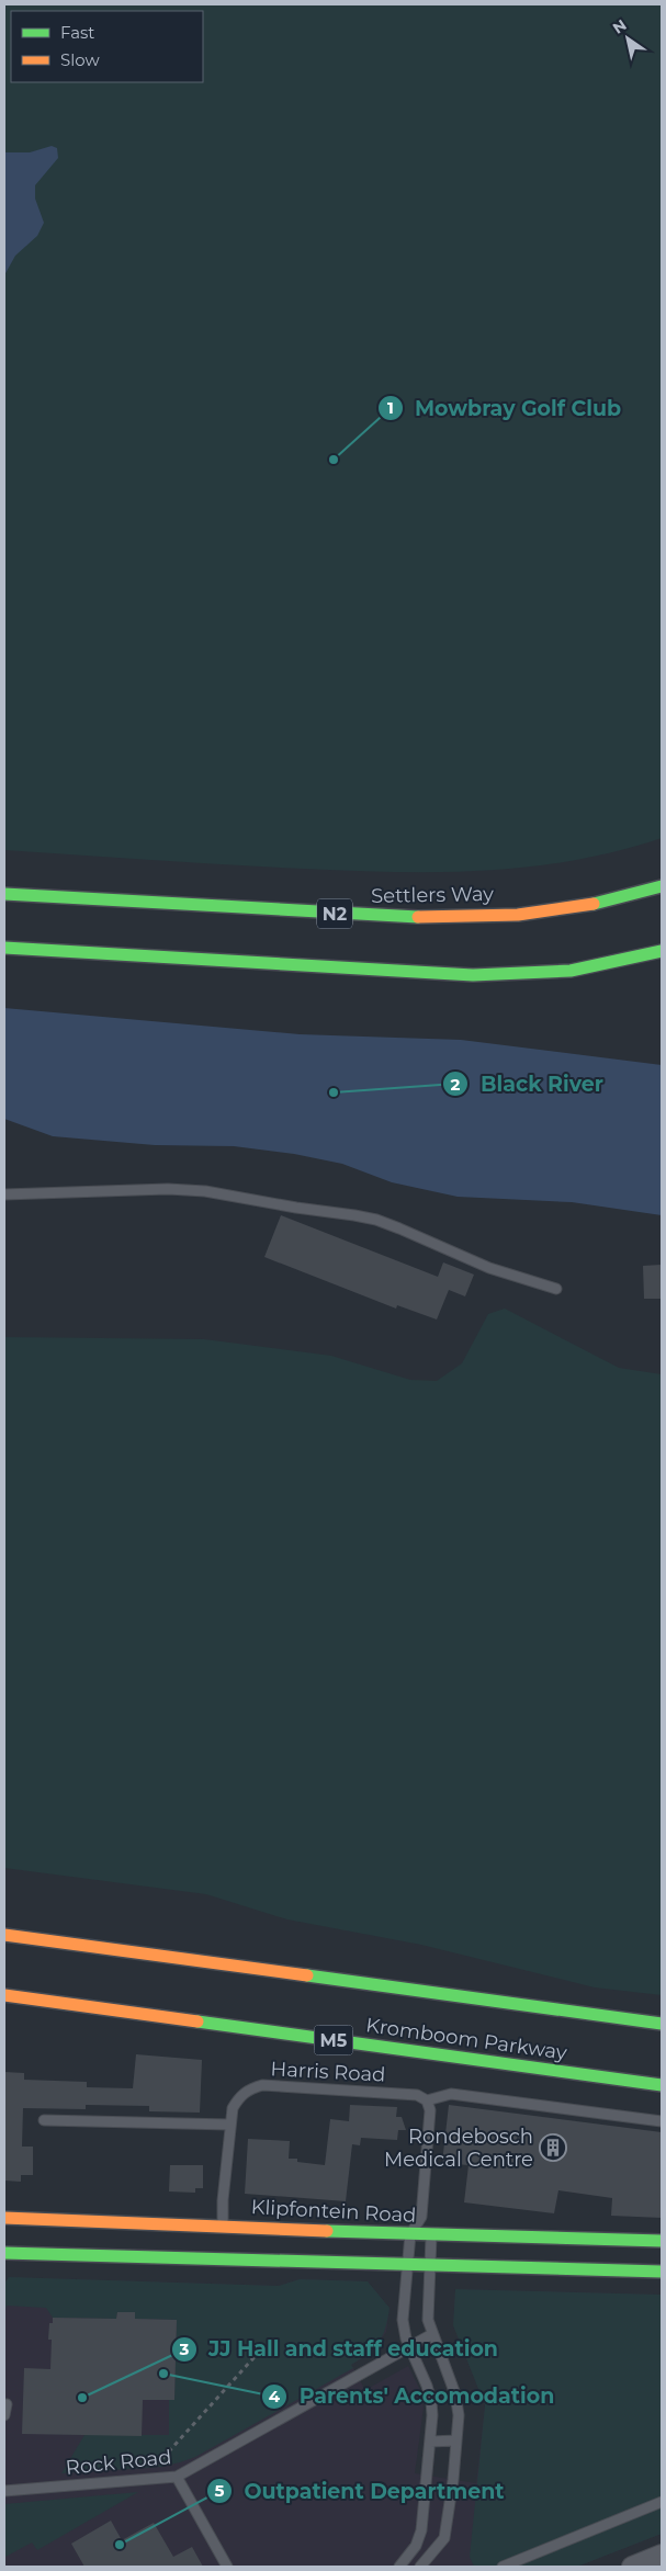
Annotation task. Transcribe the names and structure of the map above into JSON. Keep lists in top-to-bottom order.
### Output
{
  "streets": {
    "main road": [
      "Settlers Way",
      "N2",
      "Kromboom Parkway",
      "M5",
      "Klipfontein Road"
    ],
    "lane": ["Harris Road", "Rock Road"]
  },
  "crossings": [
    ["Harris Road", "Klipfontein Road"]
  ],
  "places": {
    "other": [
      "Mowbray Golf Club",
      "Black River",
      "Parents' Accomodation",
      "JJ Hall and staff education",
      "Outpatient Department"
    ],
    "building": ["Rondebosch Medical Centre"]
  },
  "legend": ["Fast", "Slow"],
  "north": "top left"
}
